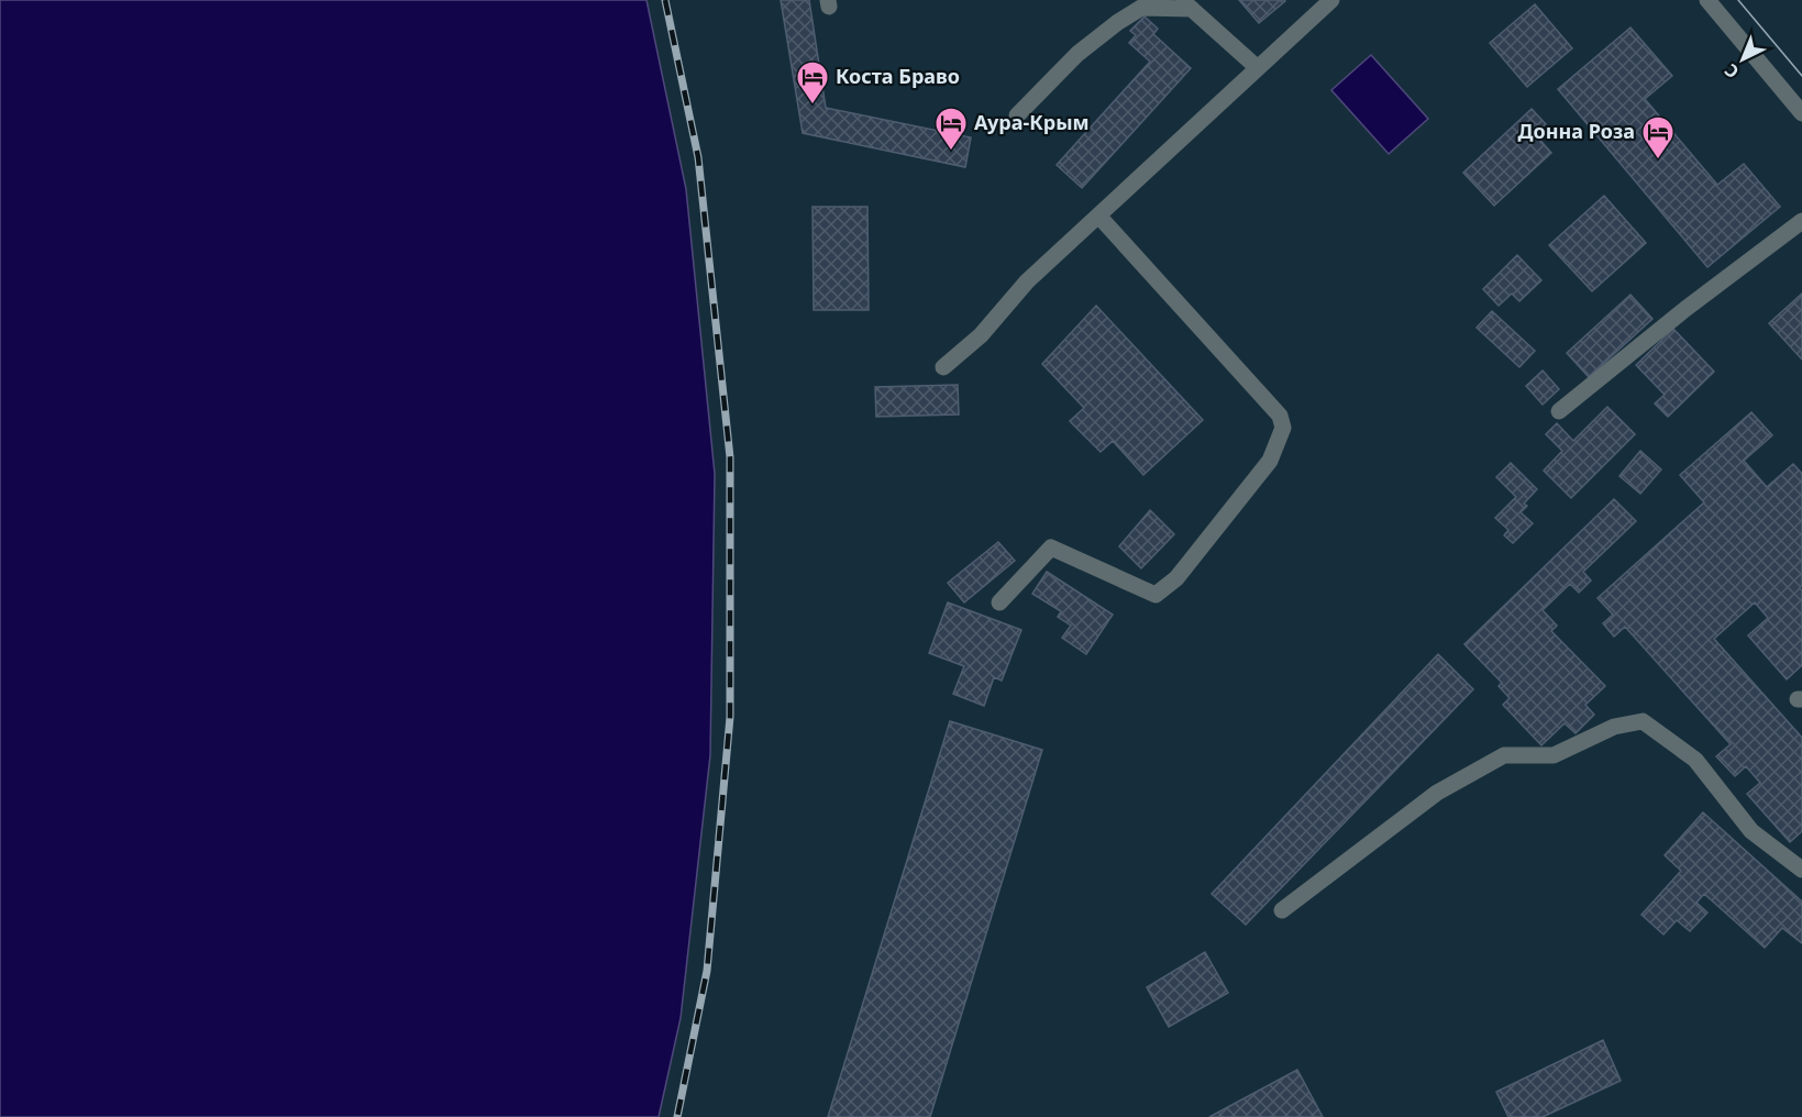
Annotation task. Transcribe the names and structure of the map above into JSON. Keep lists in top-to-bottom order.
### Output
{
  "places": {
    "hotel": ["Коста Браво", "Аура-Крым", "Донна Роза"]
  },
  "north": "bottom left"
}
